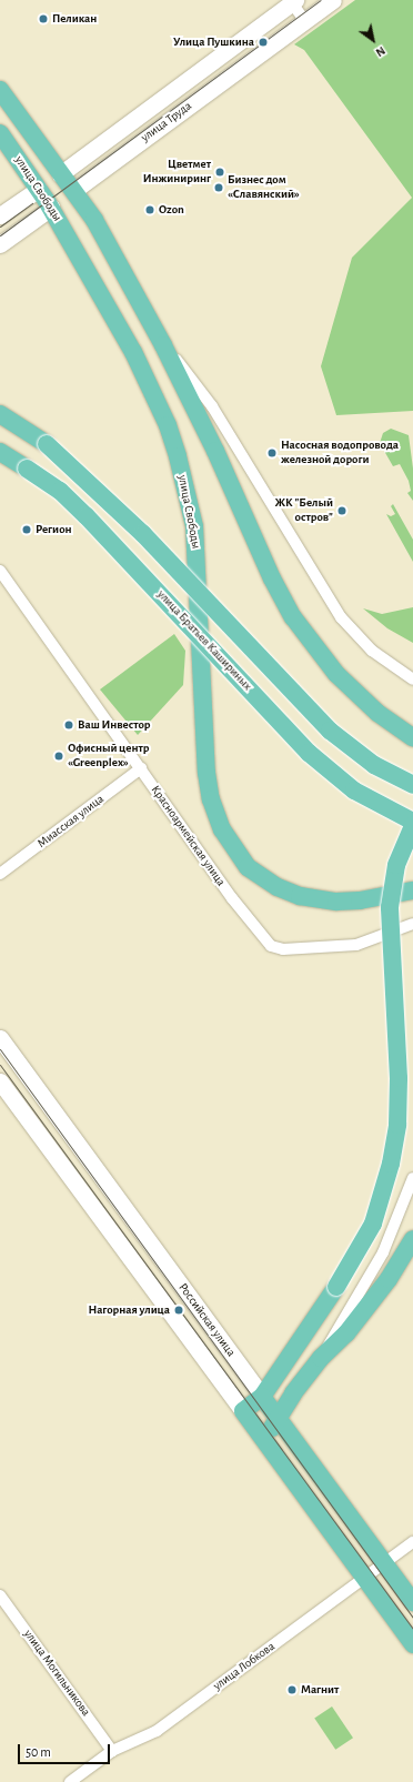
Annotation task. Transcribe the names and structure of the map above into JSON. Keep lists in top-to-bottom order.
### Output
{
  "streets": {
    "main road": [
      "улица Труда",
      "улица Свободы",
      "улица Братьев Кашириных",
      "Российская улица"
    ],
    "street": [
      "Миасская улица",
      "Красноармейская улица",
      "улица Лобкова",
      "улица Могильникова"
    ]
  },
  "crossings": [
    ["улица Труда", "улица Свободы"],
    ["Миасская улица", "Красноармейская улица"],
    ["Российская улица", "улица Лобкова"],
    ["улица Лобкова", "улица Могильникова"]
  ],
  "places": [
    "Пеликан",
    "Улица Пушкина",
    "Цветмет Инжиниринг",
    "Бизнес дом «Славянский»",
    "Ozon",
    "Насосная водопровода железной дороги",
    "ЖК \"Белый остров\"",
    "Регион",
    "Ваш Инвестор",
    "Офисный центр «Greenplex»",
    "Нагорная улица",
    "Магнит"
  ],
  "scale_bar": "50 m",
  "north": "bottom right"
}
